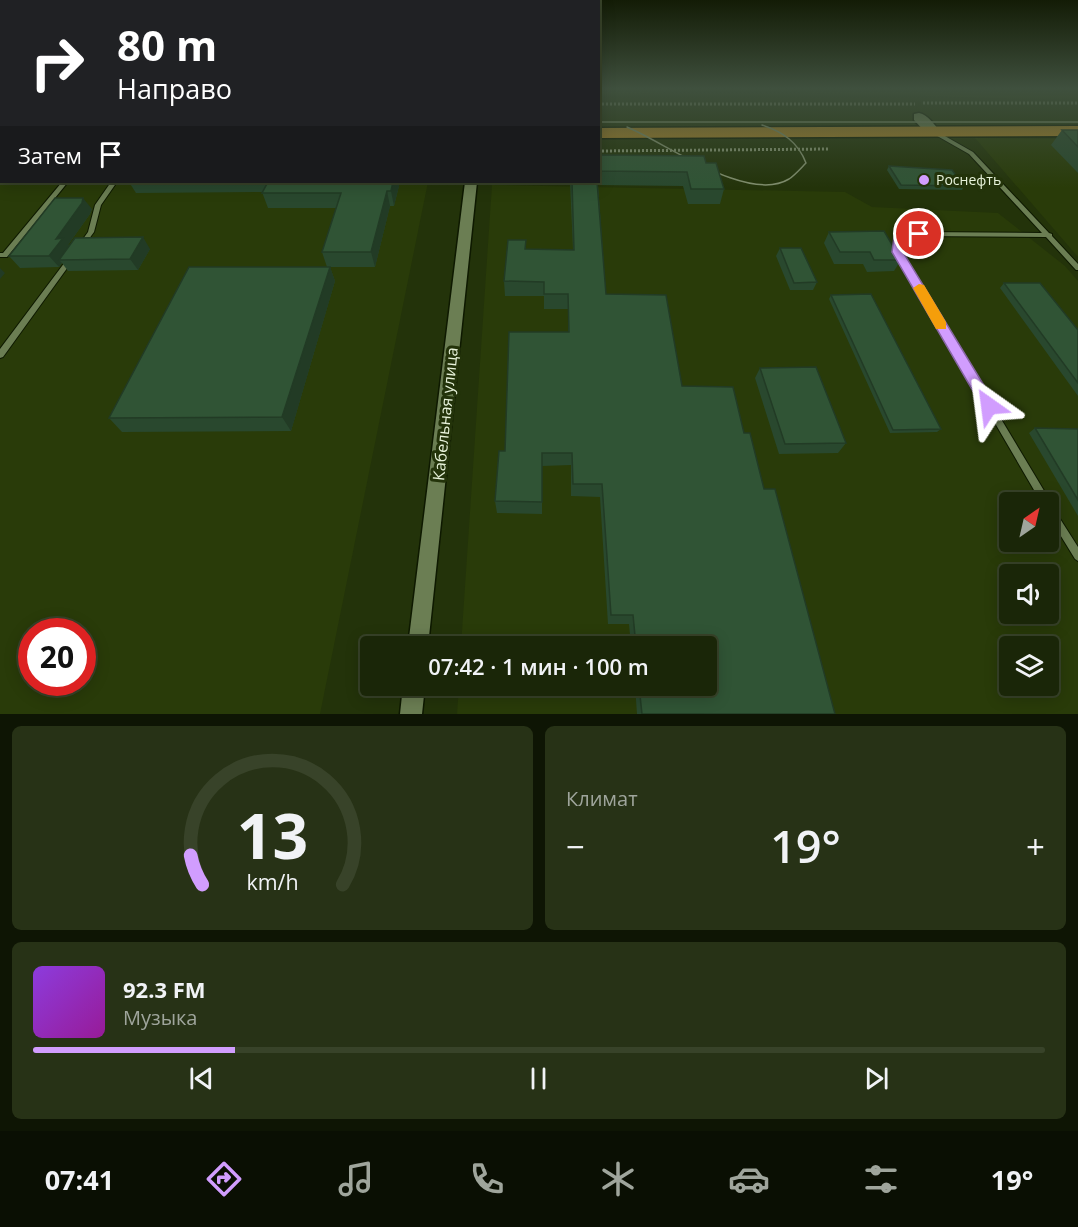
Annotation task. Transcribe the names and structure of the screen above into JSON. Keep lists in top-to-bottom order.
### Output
{
  "streets": {
    "street": ["Кабельная улица"]
  },
  "places": ["Роснефть"],
  "north": "top right",
  "page": {
    "turn": ["80 m", "Направо"],
    "then": "Затем",
    "limit": "20",
    "trip": "07:42 · 1 мин · 100 m",
    "tile": "Климат",
    "heat": ["−", "19°", "+"],
    "song": ["92.3 FM", "Музыка"],
    "tabs": ["07:41", "19°"],
    "gauge": ["13", "km/h"]
  }
}
